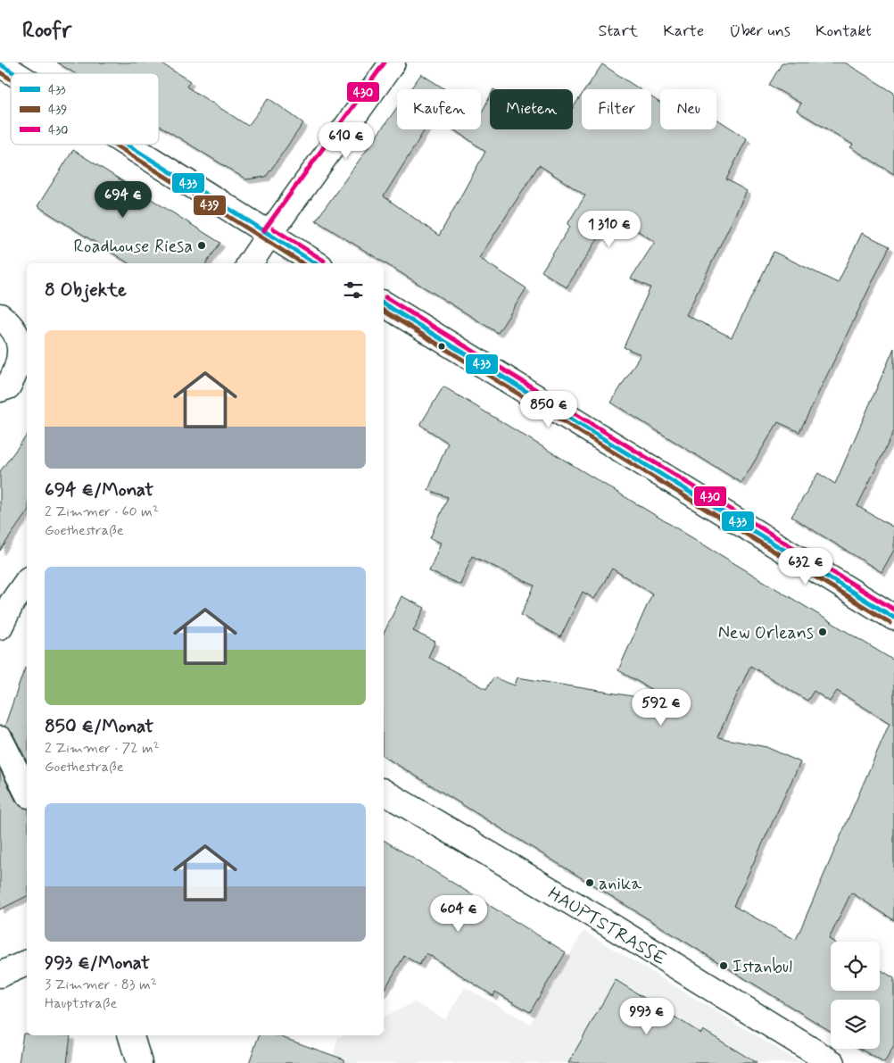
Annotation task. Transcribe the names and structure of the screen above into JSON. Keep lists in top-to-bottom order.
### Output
{
  "streets": {
    "street": ["HAUPTSTRASSE"]
  },
  "places": [
    "Roadhouse Riesa",
    "New Orleans",
    "anika",
    "Istanbul"
  ],
  "lines": ["transit line 430", "transit line 433", "transit line 439"],
  "legend": ["433", "439", "430"],
  "page": {
    "header": "Roofr",
    "nav": [
      "Start",
      "Karte",
      "Über uns",
      "Kontakt"
    ],
    "chip": [
      "Kaufen",
      "Mieten",
      "Filter",
      "Neu"
    ],
    "price": [
      "610 €",
      "694 €",
      "1 310 €",
      "850 €",
      "632 €",
      "592 €",
      "604 €",
      "993 €"
    ],
    "heading": "8 Objekte",
    "list": [
      {
        "name": "694 €/Monat",
        "note": "2 Zimmer · 60 m² · Goethestraße"
      },
      {
        "name": "850 €/Monat",
        "note": "2 Zimmer · 72 m² · Goethestraße"
      },
      {
        "name": "993 €/Monat",
        "note": "3 Zimmer · 83 m² · Hauptstraße"
      }
    ]
  }
}
